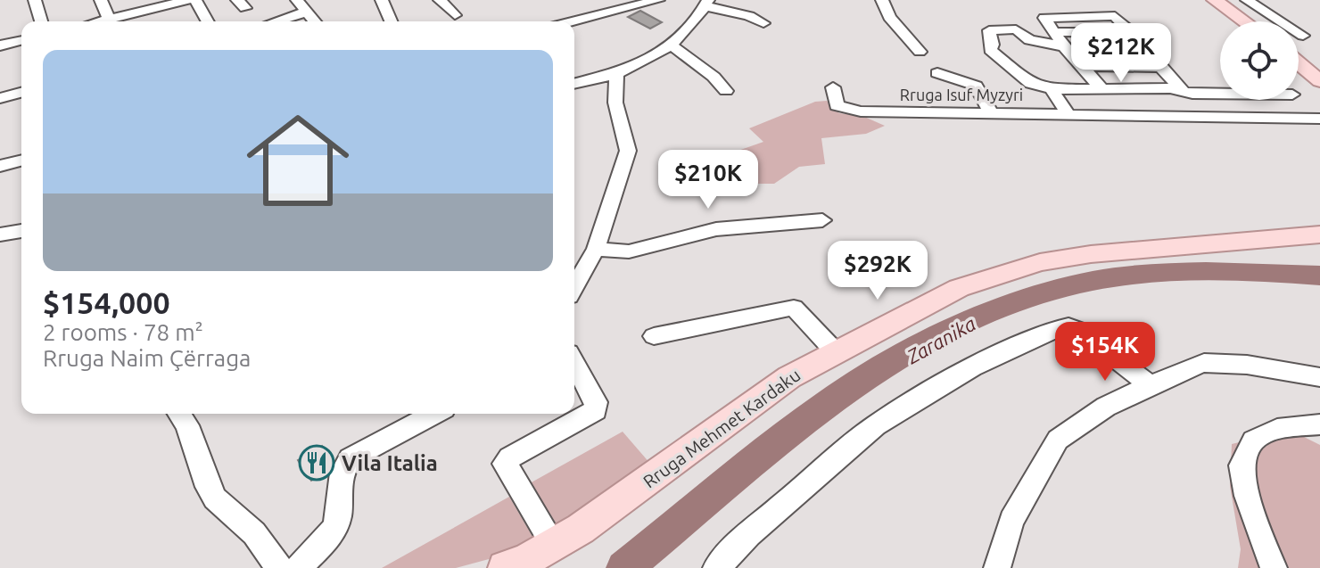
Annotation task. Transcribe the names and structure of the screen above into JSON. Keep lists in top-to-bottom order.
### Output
{
  "streets": {
    "main road": ["Rruga Mehmet Kardaku"],
    "street": ["Rruga Isuf Myzyri"]
  },
  "water": ["Zaranika"],
  "places": {
    "restaurant": ["Vila Italia"]
  },
  "page": {
    "list": [
      {
        "name": "$154,000",
        "note": "2 rooms · 78 m² · Rruga Naim Çërraga"
      }
    ],
    "price": [
      "$212K",
      "$210K",
      "$292K",
      "$154K"
    ]
  }
}
